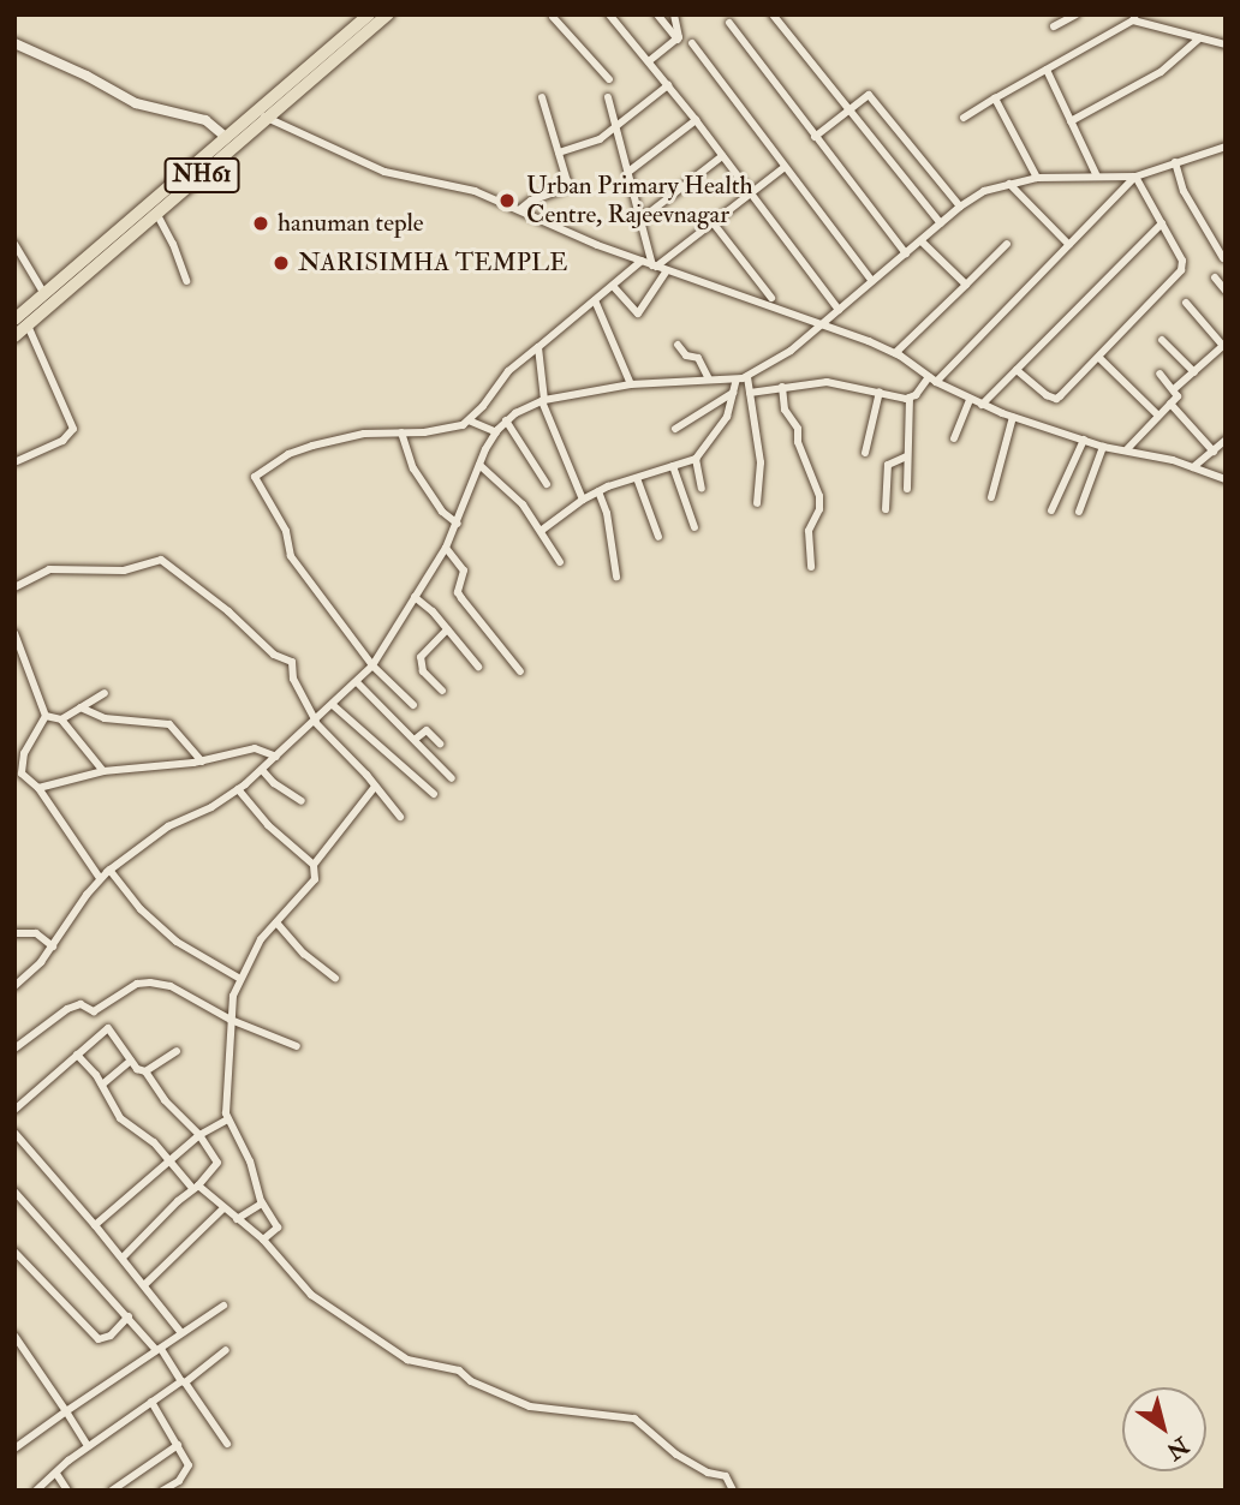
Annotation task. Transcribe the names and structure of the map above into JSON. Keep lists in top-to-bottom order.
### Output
{
  "streets": {
    "highway": ["NH61"]
  },
  "places": ["Urban Primary Health Centre, Rajeevnagar", "hanuman teple", "NARISIMHA TEMPLE"],
  "north": "bottom right"
}
